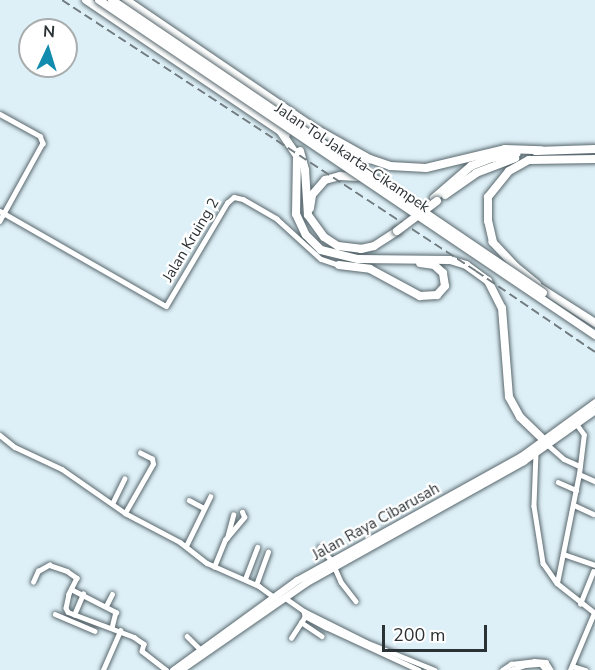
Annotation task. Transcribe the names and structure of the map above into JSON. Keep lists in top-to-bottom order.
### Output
{
  "streets": {
    "highway": ["Jalan Tol Jakarta–Cikampek"],
    "main road": ["Jalan Raya Cibarusah"],
    "street": ["Jalan Kruing 2"]
  },
  "scale_bar": "200 m",
  "north": "top"
}
